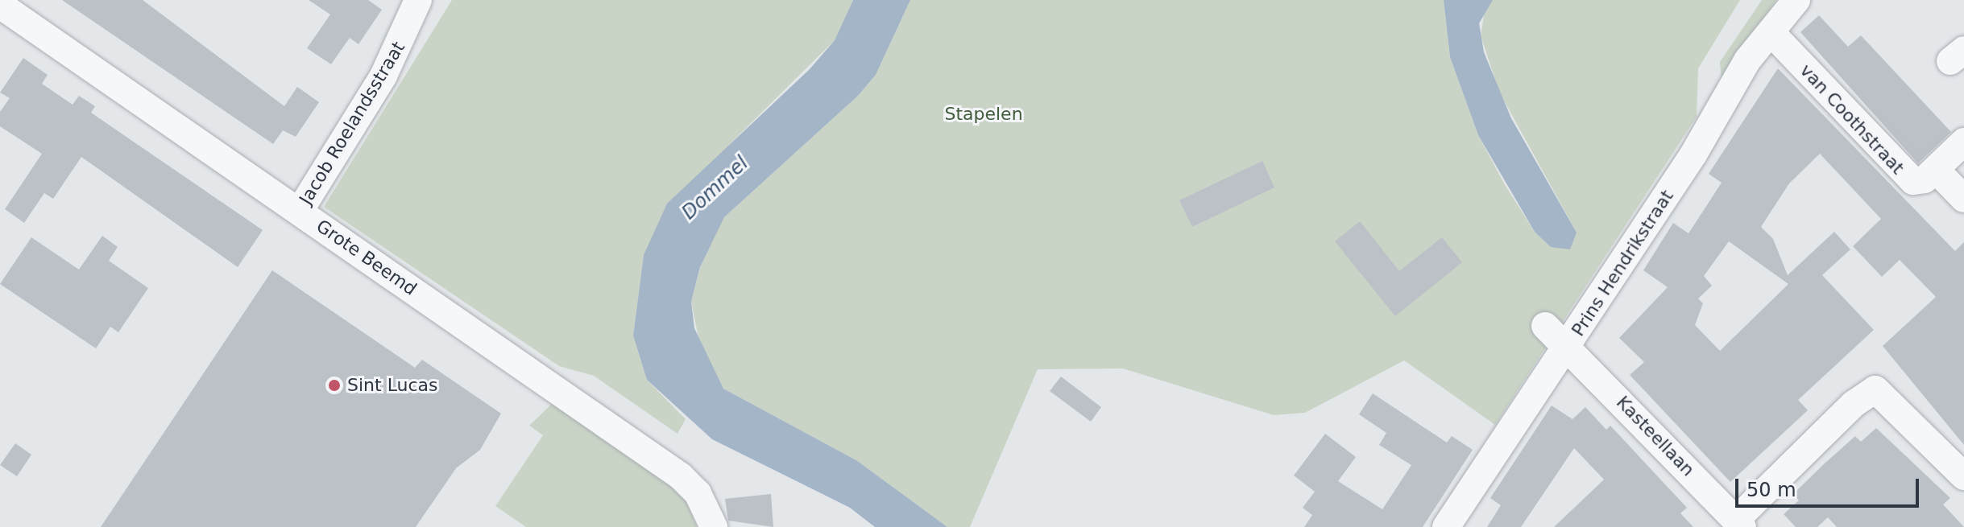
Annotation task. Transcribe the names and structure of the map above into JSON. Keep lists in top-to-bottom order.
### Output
{
  "streets": {
    "street": [
      "van Coothstraat",
      "Jacob Roelandsstraat",
      "Grote Beemd",
      "Prins Hendrikstraat",
      "Kasteellaan"
    ]
  },
  "crossings": [
    ["van Coothstraat", "Prins Hendrikstraat"],
    ["Jacob Roelandsstraat", "Grote Beemd"],
    ["Prins Hendrikstraat", "Kasteellaan"]
  ],
  "water": ["Dommel"],
  "parks": ["Stapelen"],
  "places": ["Sint Lucas"],
  "scale_bar": "50 m"
}
